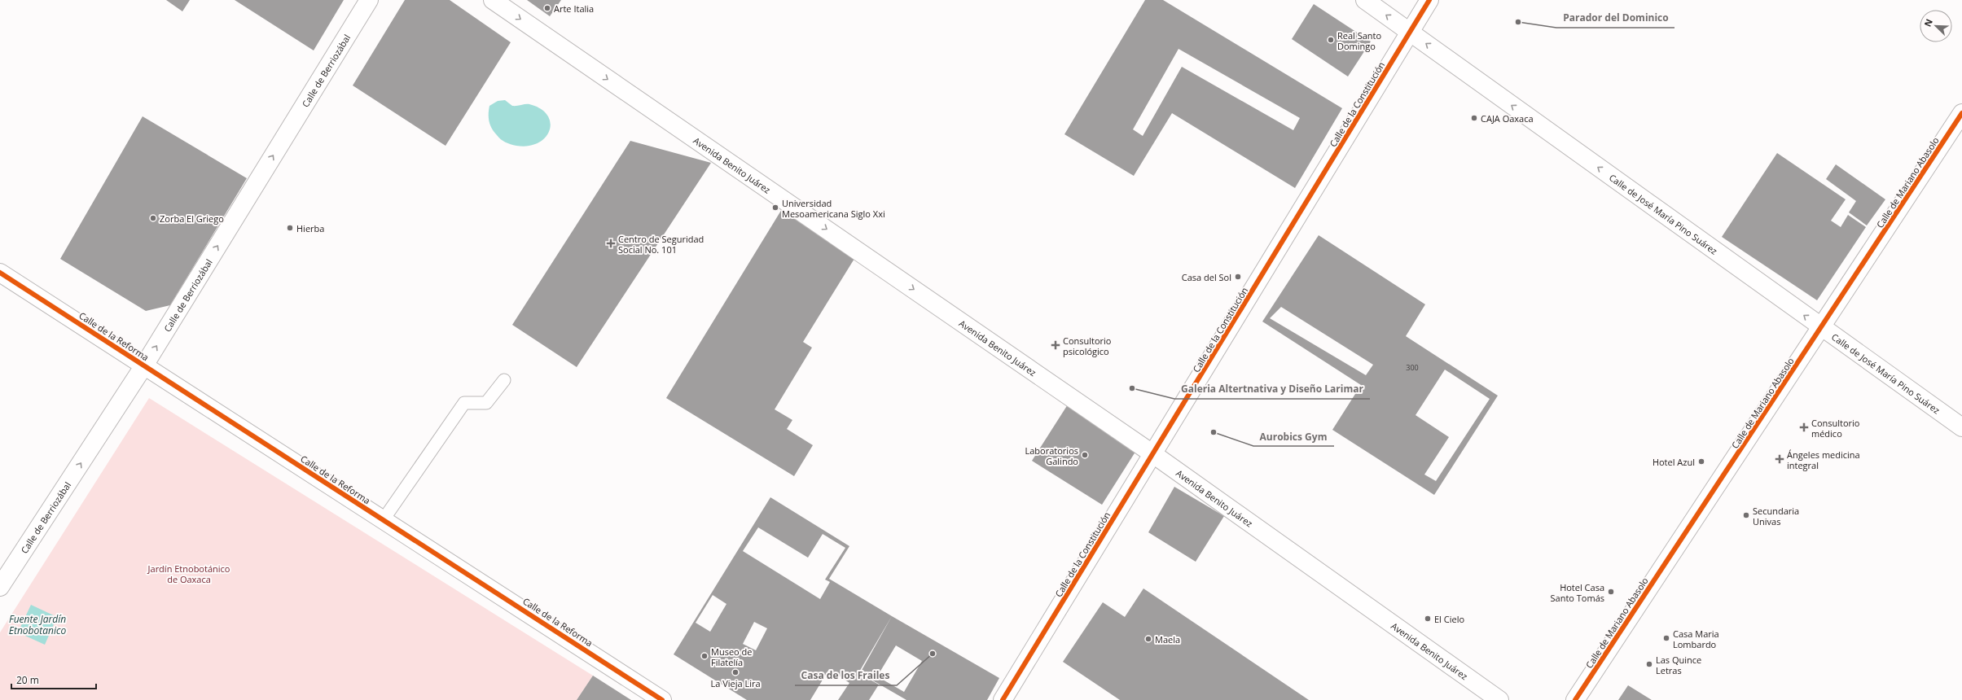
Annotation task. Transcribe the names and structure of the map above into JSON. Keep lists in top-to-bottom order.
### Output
{
  "streets": {
    "street": [
      "Calle de Berriozábal",
      "Calle de la Constitución",
      "Avenida Benito Juárez",
      "Calle de Mariano Abasolo",
      "Calle de José María Pino Suárez",
      "Calle de la Reforma"
    ]
  },
  "crossings": [
    ["Calle de Berriozábal", "Calle de la Reforma"],
    ["Calle de la Constitución", "Avenida Benito Juárez"],
    ["Calle de la Constitución", "Calle de José María Pino Suárez"],
    ["Calle de Mariano Abasolo", "Calle de José María Pino Suárez"]
  ],
  "one_way": ["Calle de Berriozábal", "Avenida Benito Juárez", "Calle de José María Pino Suárez"],
  "water": ["Fuente Jardín Etnobotanico"],
  "parks": ["Jardín Etnobotánico de Oaxaca"],
  "places": {
    "other": [
      "Arte Italia",
      "Parador del Dominico",
      "Real Santo Domingo",
      "CAJA Oaxaca",
      "Universidad Mesoamericana Siglo Xxi",
      "Zorba El Griego",
      "Hierba",
      "Casa del Sol",
      "Galeria Altertnativa y Diseño Larimar",
      "Aurobics Gym",
      "Laboratorios Galindo",
      "Hotel Azul",
      "Secundaria Univas",
      "Hotel Casa Santo Tomás",
      "El Cielo",
      "Casa Maria Lombardo",
      "Maela",
      "Casa de los Frailes",
      "Museo de Filatelía",
      "Las Quince Letras",
      "La Vieja Lira"
    ],
    "health": [
      "Centro de Seguridad Social No. 101",
      "Consultorio psicológico",
      "Consultorio médico",
      "Ángeles medicina integral"
    ]
  },
  "house_numbers": ["300"],
  "scale_bar": "20 m",
  "north": "top left"
}
